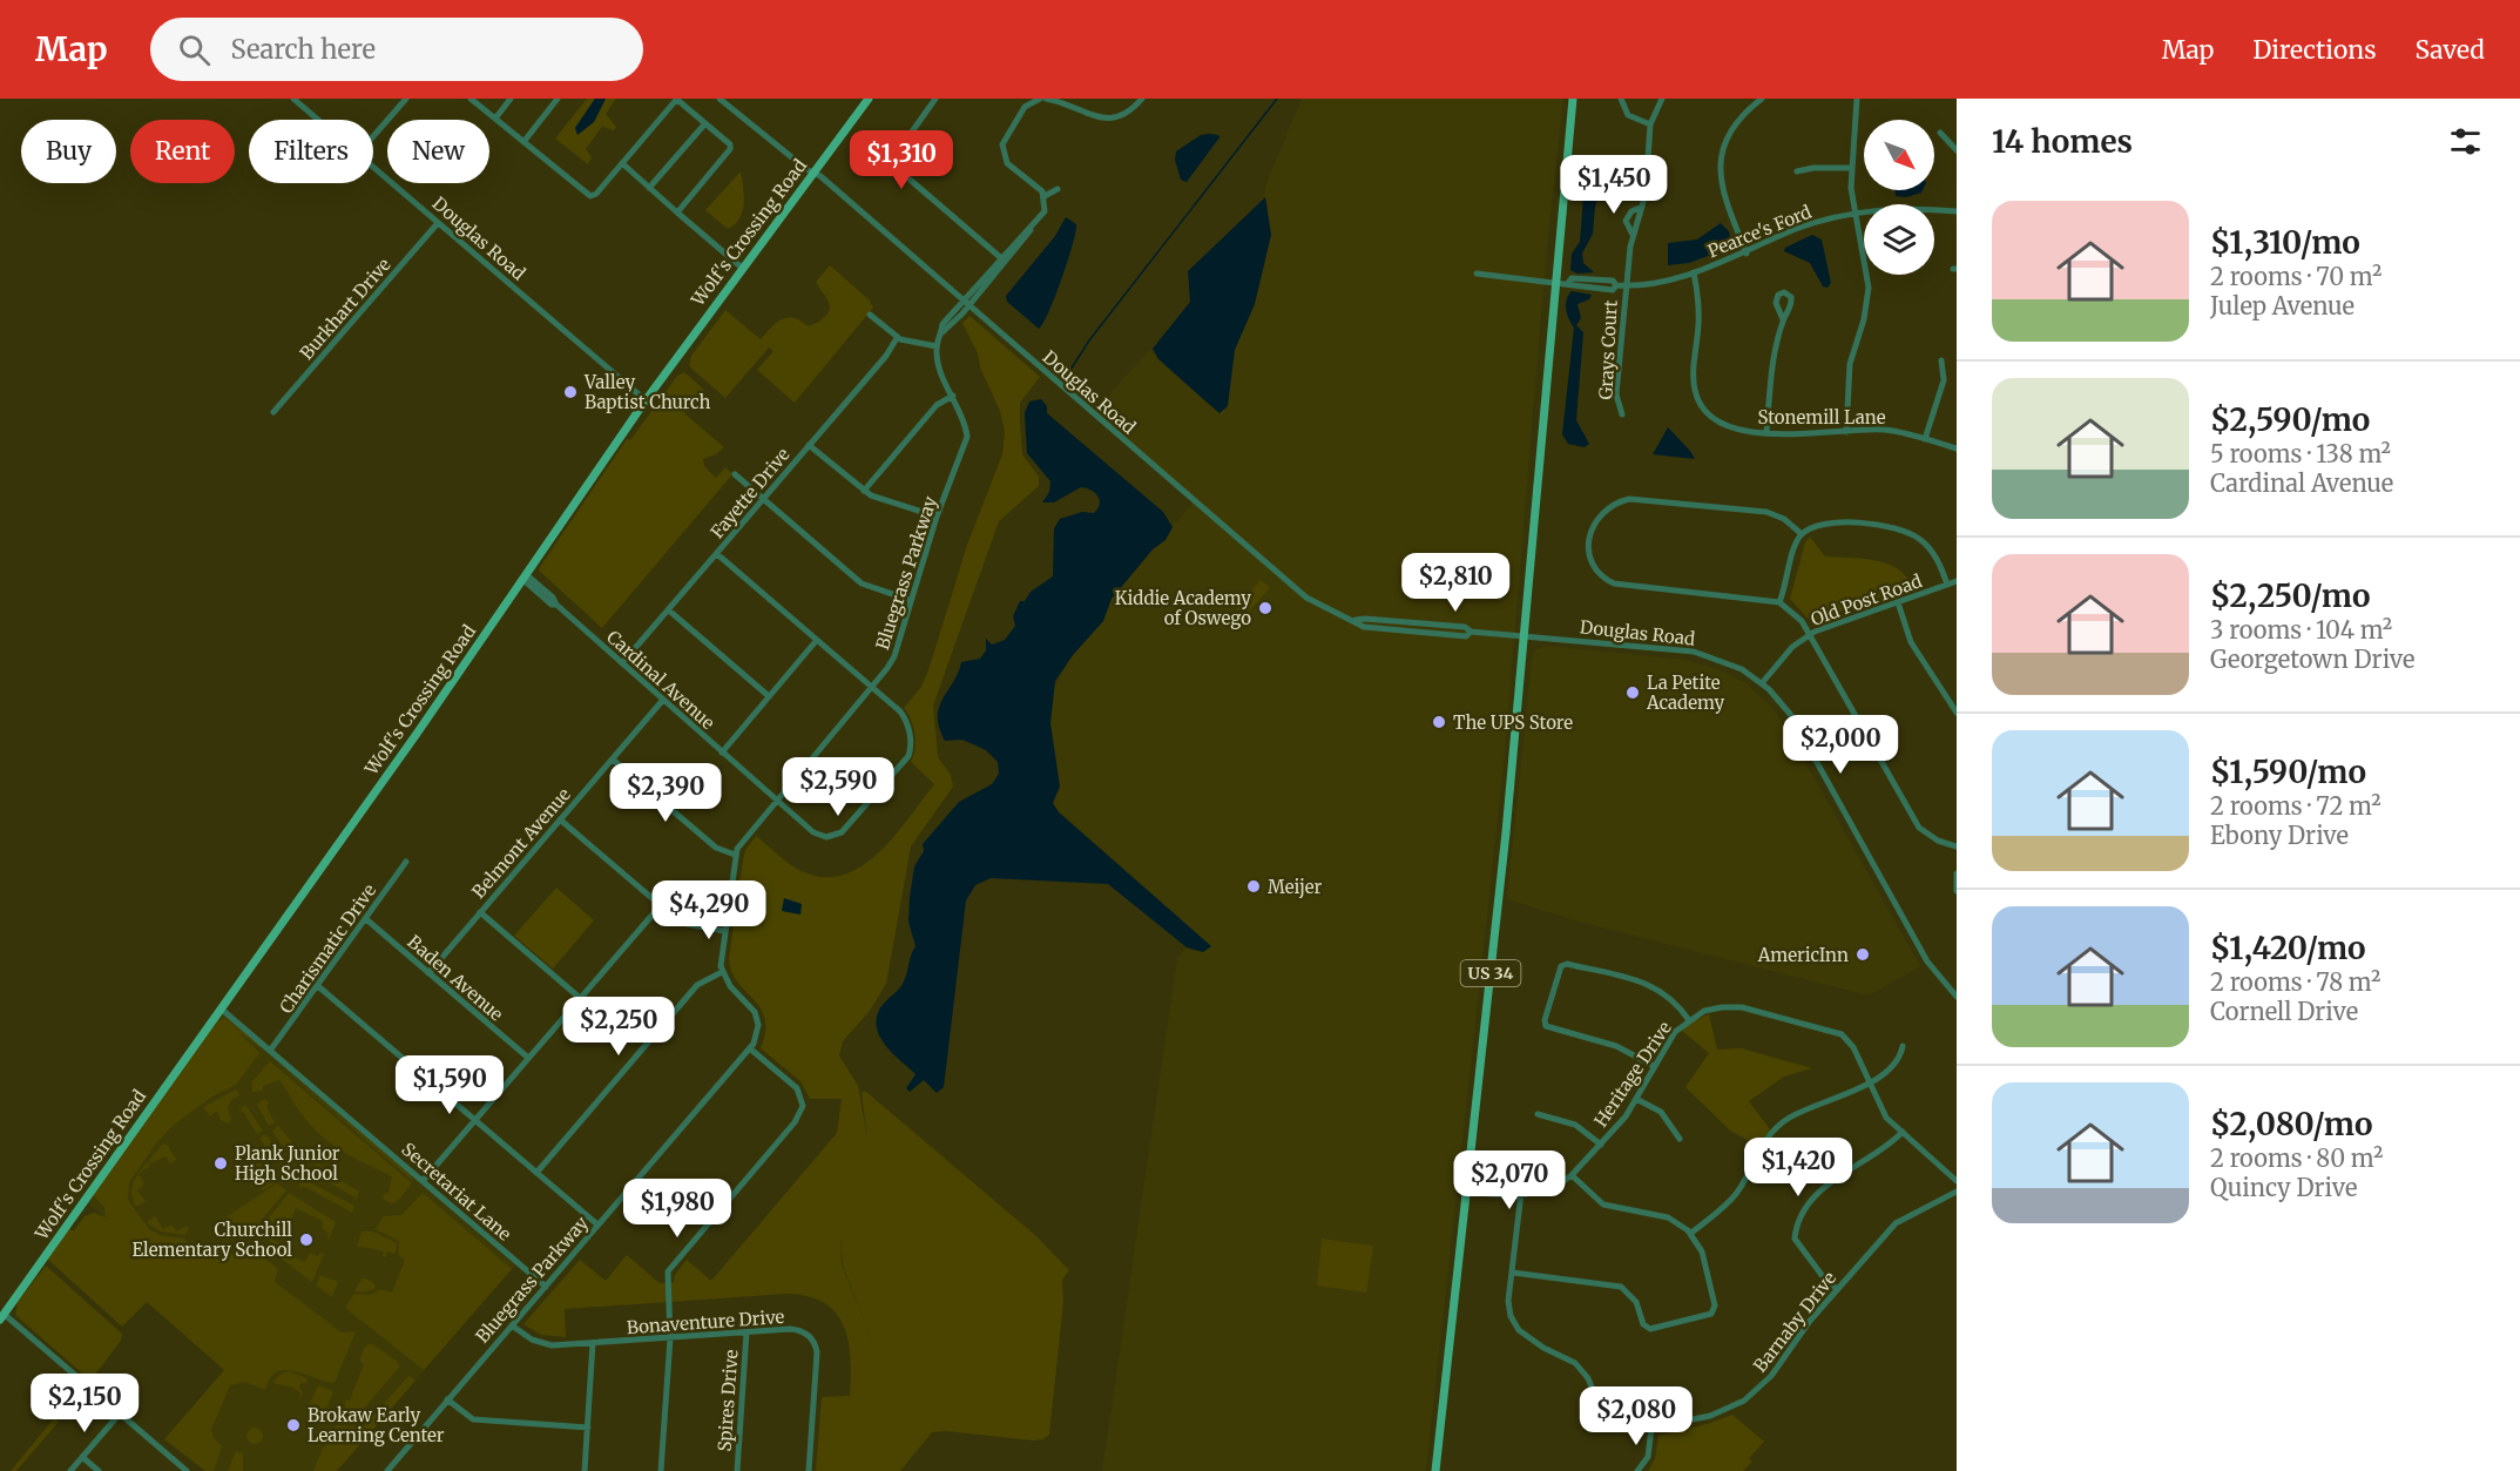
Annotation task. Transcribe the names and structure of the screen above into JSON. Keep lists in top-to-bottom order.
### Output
{
  "streets": {
    "main road": ["Wolf's Crossing Road", "US 34"],
    "street": [
      "Pearce's Ford",
      "Douglas Road",
      "Burkhart Drive",
      "Grays Court",
      "Stonemill Lane",
      "Fayette Drive",
      "Bluegrass Parkway",
      "Old Post Road",
      "Cardinal Avenue",
      "Belmont Avenue",
      "Charismatic Drive",
      "Baden Avenue",
      "Heritage Drive",
      "Secretariat Lane",
      "Bonaventure Drive",
      "Barnaby Drive",
      "Spires Drive"
    ]
  },
  "crossings": [
    ["Pearce's Ford", "Grays Court"],
    ["Pearce's Ford", "Stonemill Lane"],
    ["Pearce's Ford", "US 34"],
    ["Wolf's Crossing Road", "Douglas Road"],
    ["Wolf's Crossing Road", "Cardinal Avenue"],
    ["Wolf's Crossing Road", "Secretariat Lane"],
    ["Douglas Road", "Burkhart Drive"],
    ["Douglas Road", "Old Post Road"],
    ["Douglas Road", "US 34"],
    ["Fayette Drive", "Cardinal Avenue"],
    ["Bluegrass Parkway", "Cardinal Avenue"],
    ["Bluegrass Parkway", "Secretariat Lane"],
    ["Bluegrass Parkway", "Bonaventure Drive"],
    ["Cardinal Avenue", "Belmont Avenue"],
    ["Belmont Avenue", "Baden Avenue"],
    ["Charismatic Drive", "Baden Avenue"],
    ["Charismatic Drive", "Secretariat Lane"],
    ["US 34", "Heritage Drive"],
    ["Heritage Drive", "Barnaby Drive"],
    ["Bonaventure Drive", "Spires Drive"]
  ],
  "places": [
    "Valley Baptist Church",
    "Kiddie Academy of Oswego",
    "La Petite Academy",
    "The UPS Store",
    "Meijer",
    "AmericInn",
    "Plank Junior High School",
    "Churchill Elementary School",
    "Brokaw Early Learning Center"
  ],
  "north": "bottom right",
  "page": {
    "header": "Map",
    "search": "Search here",
    "nav": ["Map", "Directions", "Saved"],
    "heading": "14 homes",
    "chip": [
      "Buy",
      "Rent",
      "Filters",
      "New"
    ],
    "price": [
      "$1,310",
      "$1,450",
      "$2,810",
      "$2,000",
      "$2,590",
      "$2,390",
      "$4,290",
      "$2,250",
      "$1,590",
      "$1,420",
      "$2,070",
      "$1,980",
      "$2,150",
      "$2,080"
    ],
    "list": [
      {
        "name": "$1,310/mo",
        "note": "2 rooms · 70 m² · Julep Avenue"
      },
      {
        "name": "$2,590/mo",
        "note": "5 rooms · 138 m² · Cardinal Avenue"
      },
      {
        "name": "$2,250/mo",
        "note": "3 rooms · 104 m² · Georgetown Drive"
      },
      {
        "name": "$1,590/mo",
        "note": "2 rooms · 72 m² · Ebony Drive"
      },
      {
        "name": "$1,420/mo",
        "note": "2 rooms · 78 m² · Cornell Drive"
      },
      {
        "name": "$2,080/mo",
        "note": "2 rooms · 80 m² · Quincy Drive"
      }
    ]
  }
}
